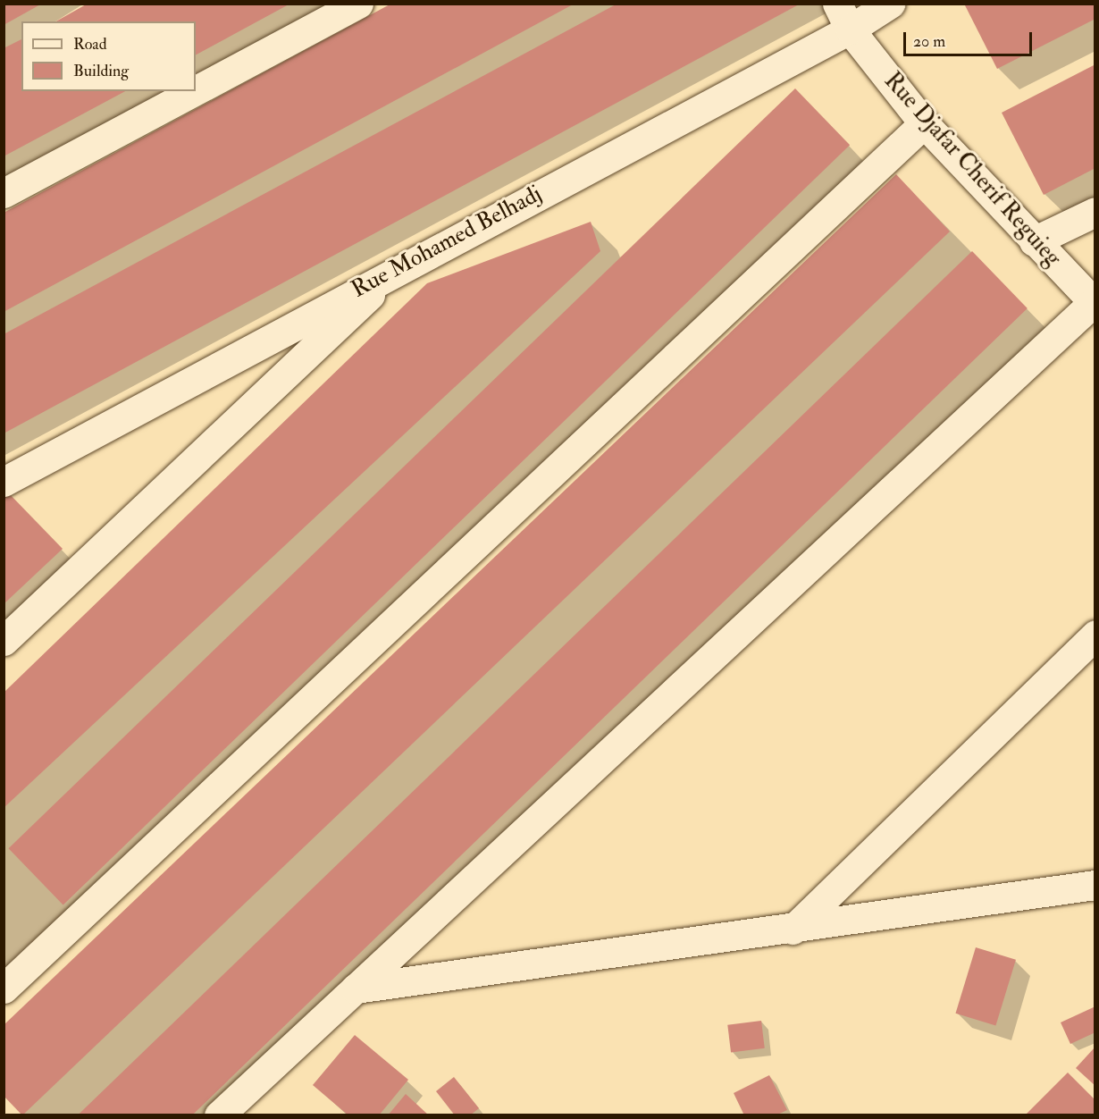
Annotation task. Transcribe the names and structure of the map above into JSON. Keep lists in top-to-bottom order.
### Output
{
  "streets": {
    "street": ["Rue Djafar Cherif Reguieg", "Rue Mohamed Belhadj"]
  },
  "crossings": [
    ["Rue Djafar Cherif Reguieg", "Rue Mohamed Belhadj"]
  ],
  "legend": ["Road", "Building"],
  "scale_bar": "20 m"
}
